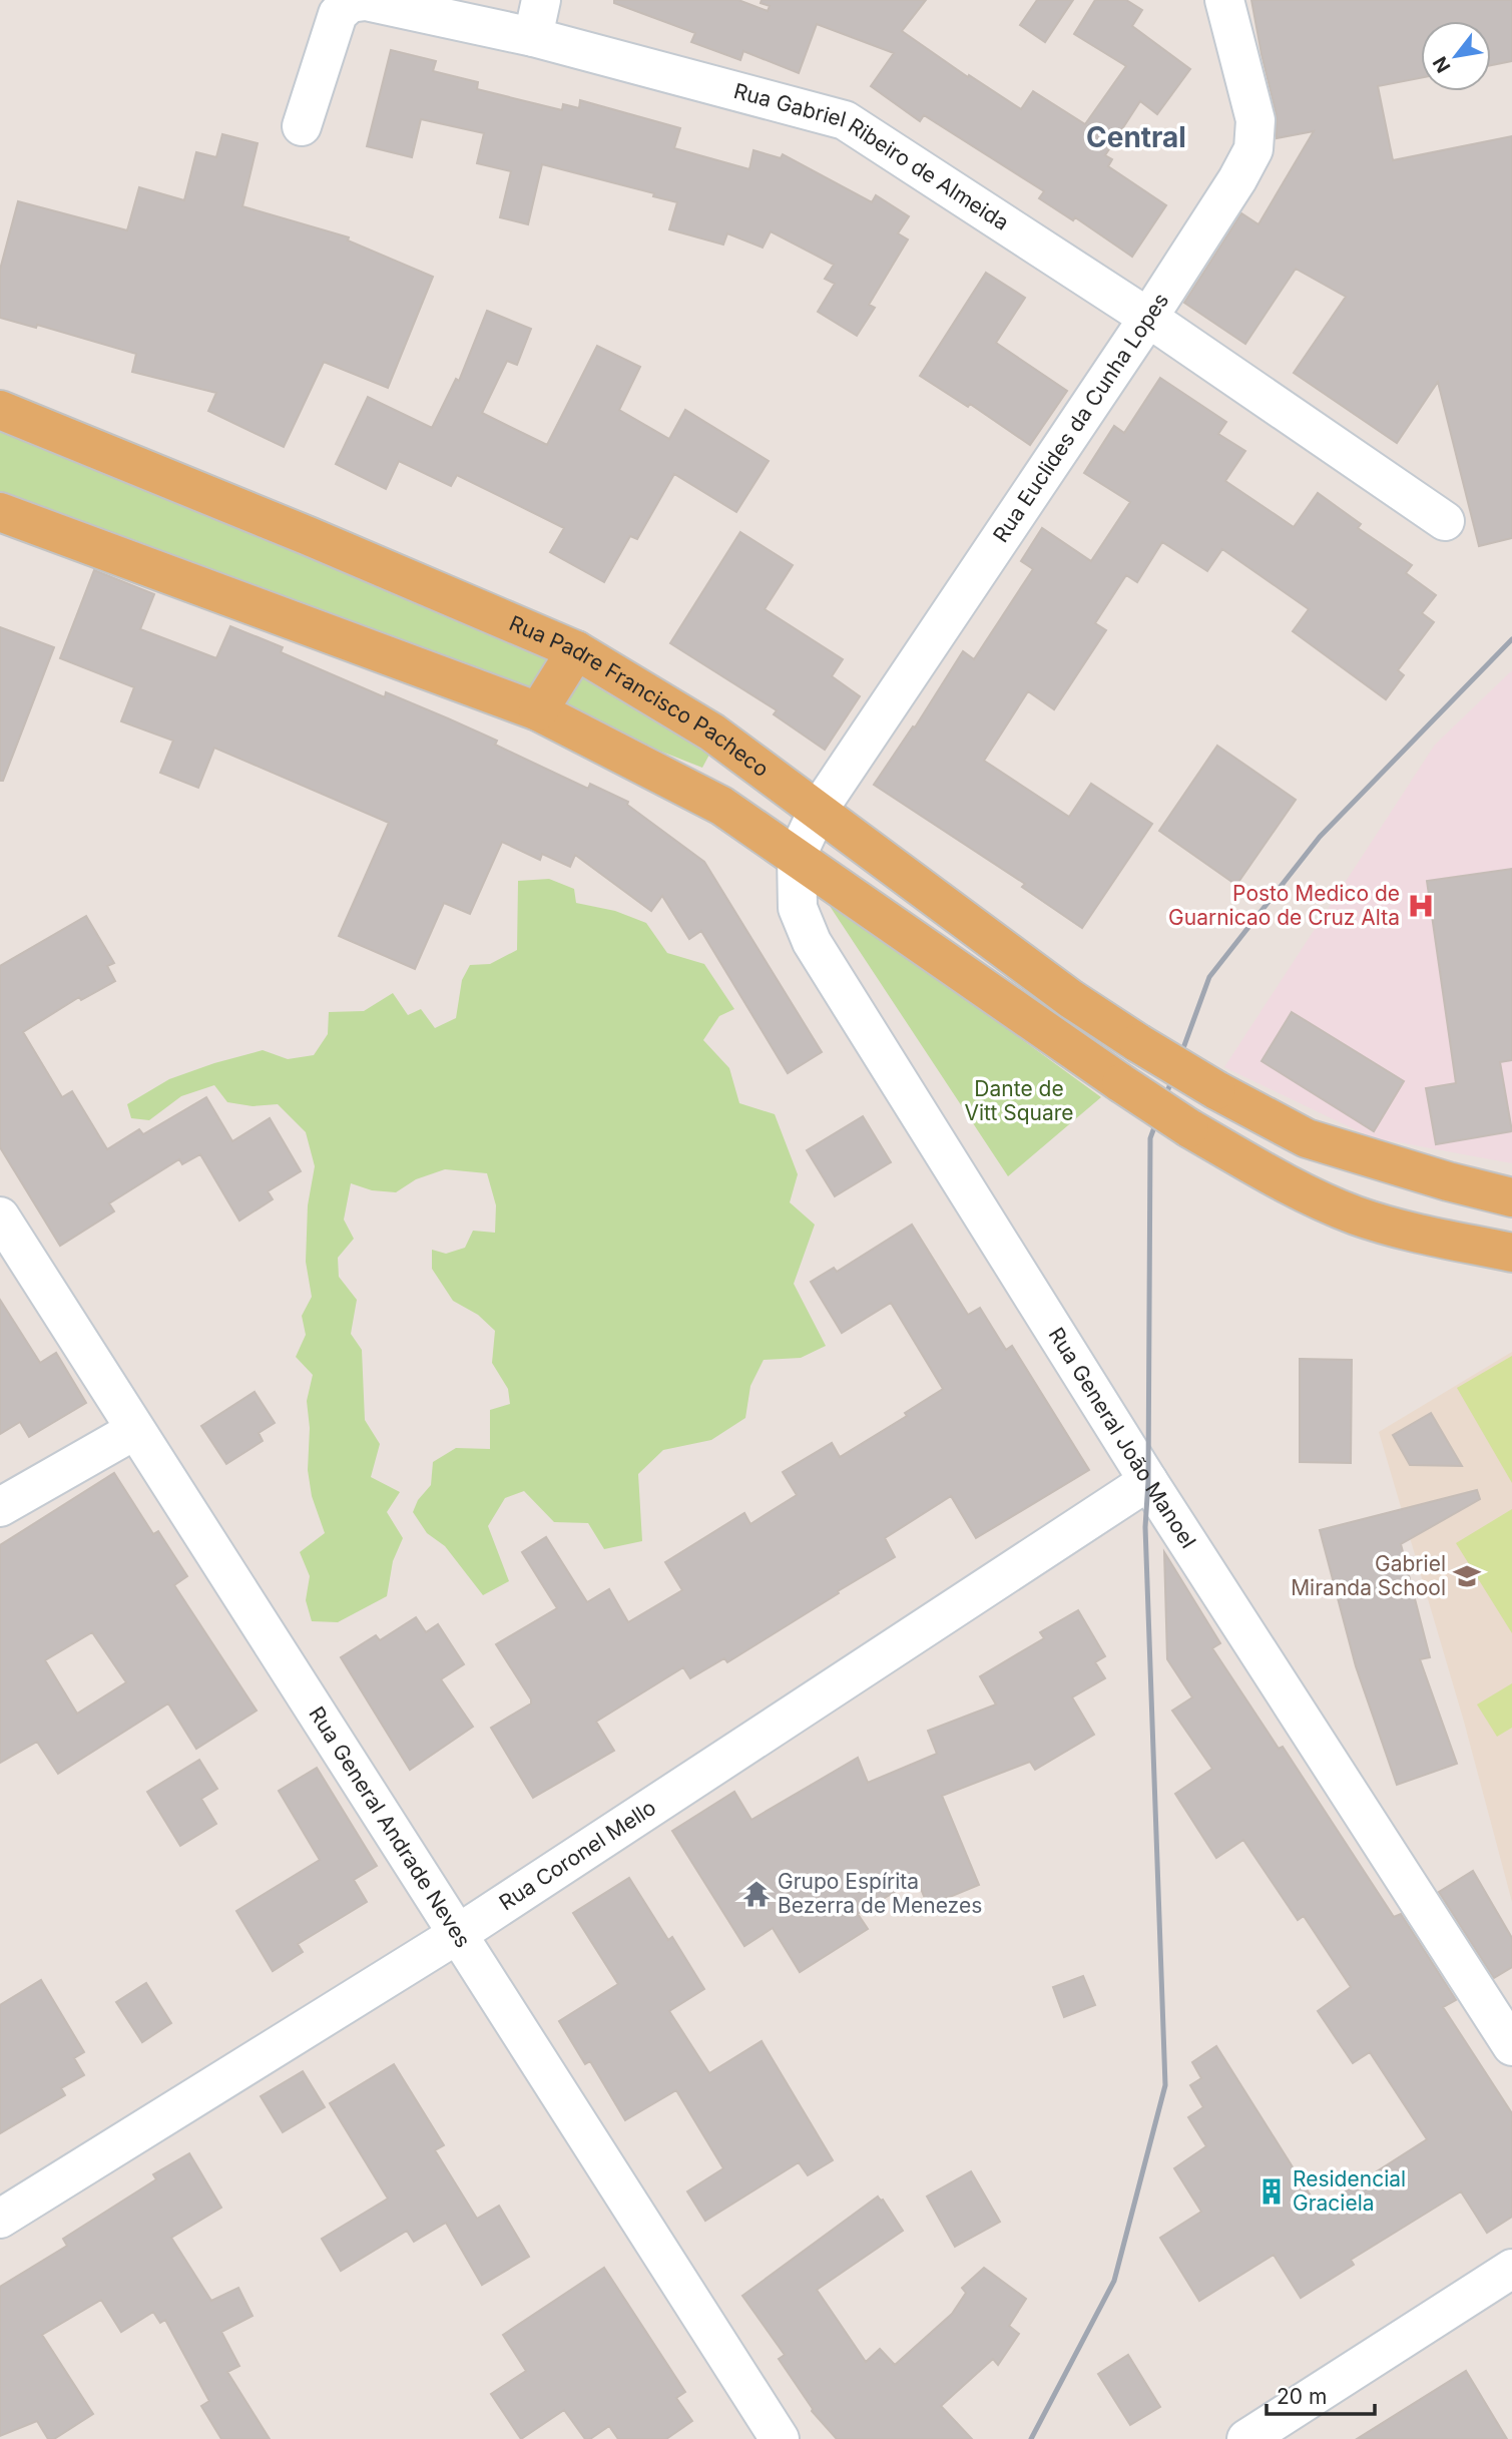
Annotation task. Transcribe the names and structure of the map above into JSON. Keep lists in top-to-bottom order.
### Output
{
  "streets": {
    "main road": ["Rua Padre Francisco Pacheco"],
    "street": [
      "Rua Gabriel Ribeiro de Almeida",
      "Rua Euclides da Cunha Lopes",
      "Rua General João Manoel",
      "Rua General Andrade Neves",
      "Rua Coronel Mello"
    ]
  },
  "crossings": [
    ["Rua Gabriel Ribeiro de Almeida", "Rua Euclides da Cunha Lopes"],
    ["Rua Euclides da Cunha Lopes", "Rua Padre Francisco Pacheco"],
    ["Rua Euclides da Cunha Lopes", "Rua General João Manoel"],
    ["Rua Padre Francisco Pacheco", "Rua General João Manoel"],
    ["Rua General João Manoel", "Rua Coronel Mello"],
    ["Rua General Andrade Neves", "Rua Coronel Mello"]
  ],
  "districts": ["Central"],
  "parks": ["Dante de Vitt Square"],
  "places": {
    "hospital": ["Posto Medico de Guarnicao de Cruz Alta"],
    "school or university": ["Gabriel Miranda School"],
    "temple": ["Grupo Espírita Bezerra de Menezes"],
    "building": ["Residencial Graciela"]
  },
  "scale_bar": "20 m",
  "north": "bottom left"
}
